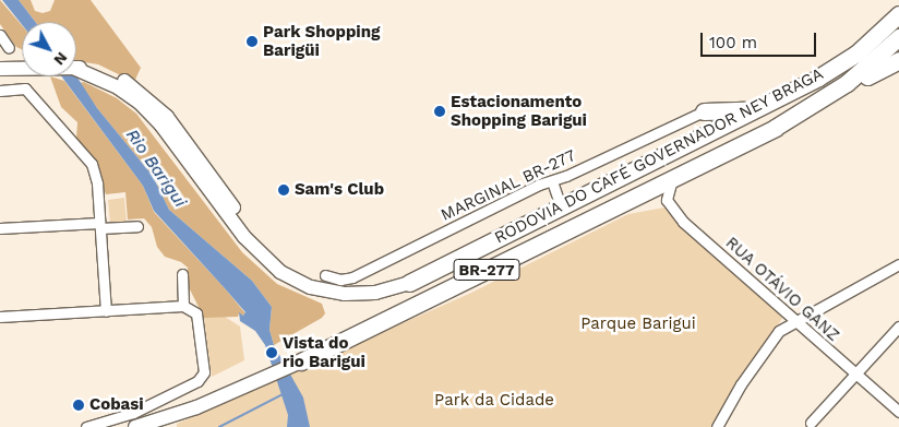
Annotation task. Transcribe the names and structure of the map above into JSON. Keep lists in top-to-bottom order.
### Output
{
  "streets": {
    "highway": ["RODOVIA DO CAFÉ GOVERNADOR NEY BRAGA", "BR-277"],
    "street": ["MARGINAL BR-277", "RUA OTÁVIO GANZ"]
  },
  "crossings": [
    ["RODOVIA DO CAFÉ GOVERNADOR NEY BRAGA", "RUA OTÁVIO GANZ"]
  ],
  "water": ["Rio Barigui"],
  "parks": ["Parque Barigui", "Park da Cidade"],
  "places": [
    "Park Shopping Barigüi",
    "Estacionamento Shopping Barigui",
    "Sam's Club",
    "Vista do rio Barigui",
    "Cobasi"
  ],
  "scale_bar": "100 m",
  "north": "bottom right"
}
